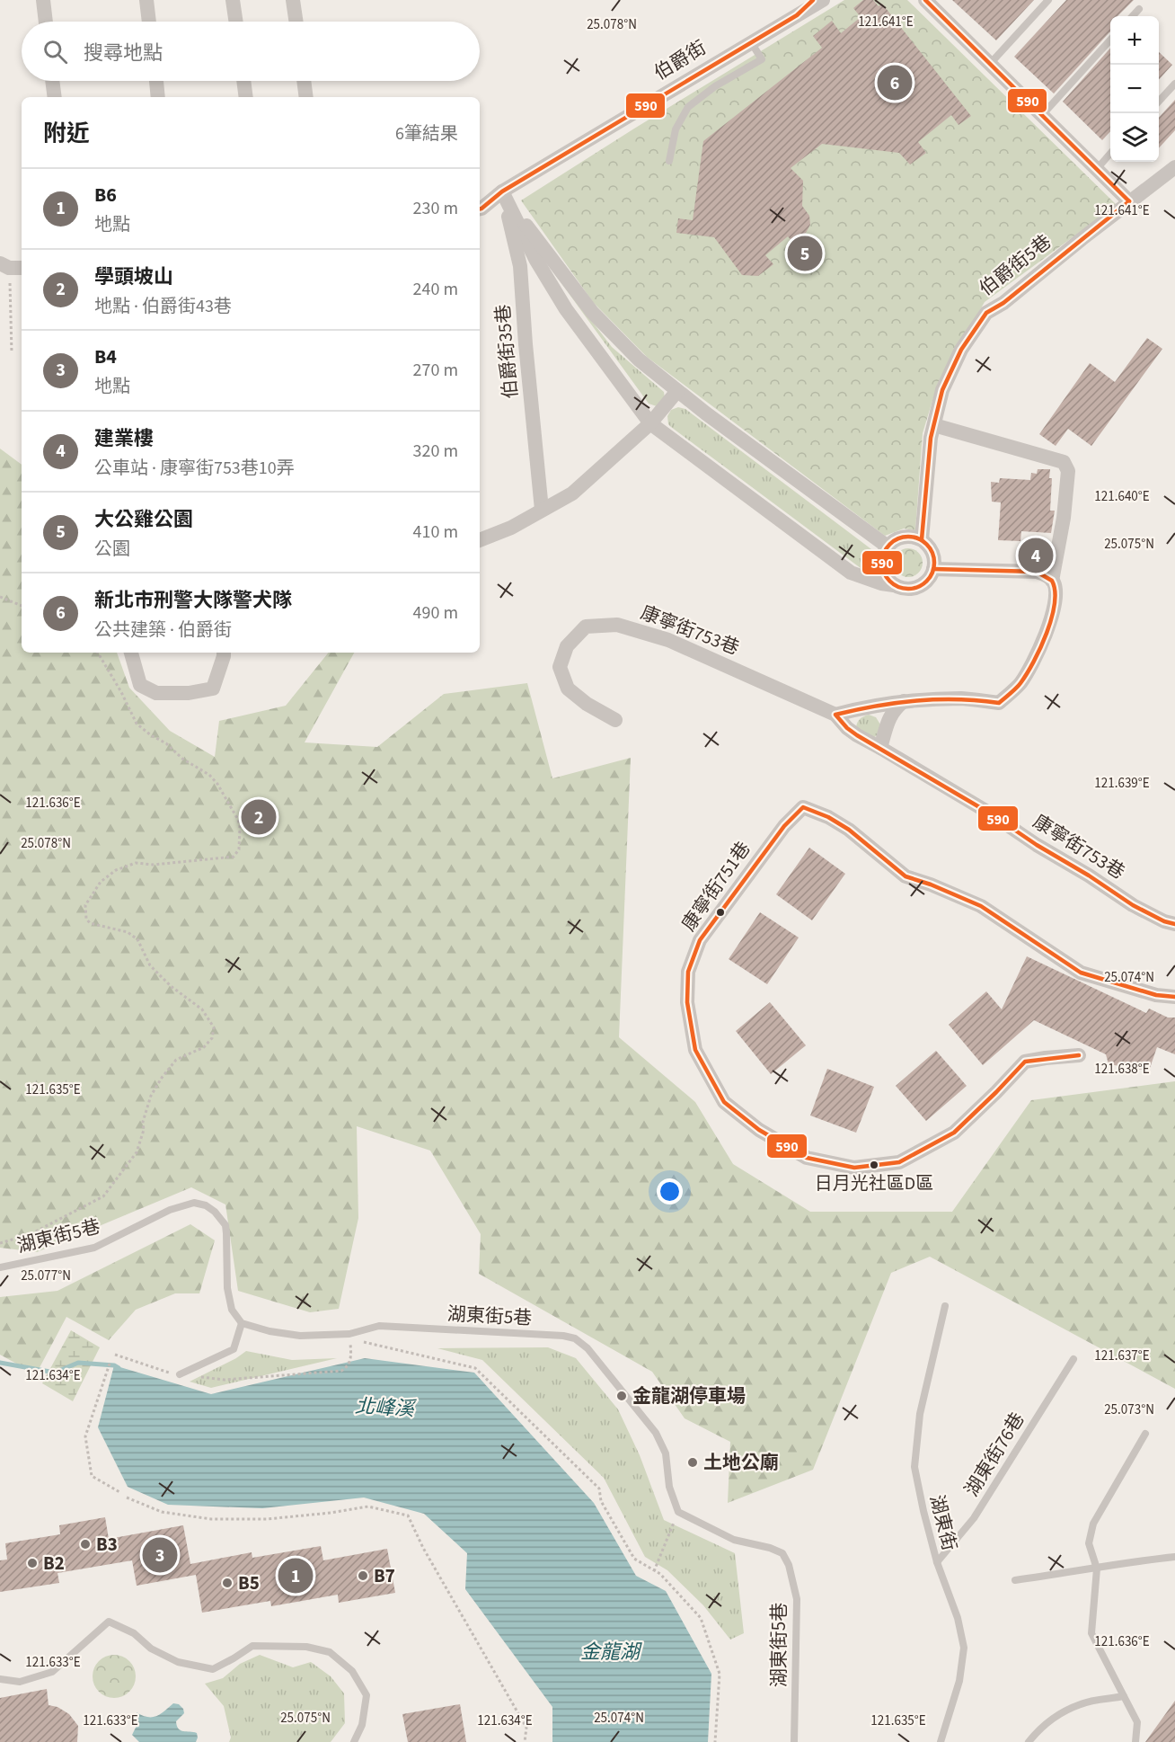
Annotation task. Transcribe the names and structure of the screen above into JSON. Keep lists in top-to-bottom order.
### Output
{
  "streets": {
    "street": [
      "伯爵街",
      "伯爵街5巷",
      "伯爵街35巷",
      "康寧街753巷",
      "康寧街751巷"
    ],
    "lane": ["湖東街5巷", "湖東街76巷", "湖東街"]
  },
  "crossings": [
    ["伯爵街", "伯爵街35巷"],
    ["湖東街76巷", "湖東街"]
  ],
  "water": ["北峰溪", "金龍湖"],
  "places": [
    "日月光社區D區",
    "金龍湖停車場",
    "土地公廟",
    "B3",
    "B2",
    "B7",
    "B5"
  ],
  "lines": ["transit line 590"],
  "page": {
    "map_buttons": ["+", "−"],
    "search": "搜尋地點",
    "pins": [
      "6",
      "5",
      "4",
      "2",
      "3",
      "1"
    ],
    "heading": ["附近", "6筆結果"],
    "list": [
      {
        "mark": "1",
        "name": "B6",
        "note": "地點",
        "value": "230 m"
      },
      {
        "mark": "2",
        "name": "學頭坡山",
        "note": "地點 · 伯爵街43巷",
        "value": "240 m"
      },
      {
        "mark": "3",
        "name": "B4",
        "note": "地點",
        "value": "270 m"
      },
      {
        "mark": "4",
        "name": "建業樓",
        "note": "公車站 · 康寧街753巷10弄",
        "value": "320 m"
      },
      {
        "mark": "5",
        "name": "大公雞公園",
        "note": "公園",
        "value": "410 m"
      },
      {
        "mark": "6",
        "name": "新北市刑警大隊警犬隊",
        "note": "公共建築 · 伯爵街",
        "value": "490 m"
      }
    ]
  },
  "coordinates": [
    "121.641°E",
    "25.078°N",
    "121.640°E",
    "25.075°N",
    "121.639°E",
    "121.636°E",
    "25.074°N",
    "121.638°E",
    "121.635°E",
    "25.077°N",
    "121.637°E",
    "121.634°E",
    "25.073°N",
    "121.633°E"
  ]
}
